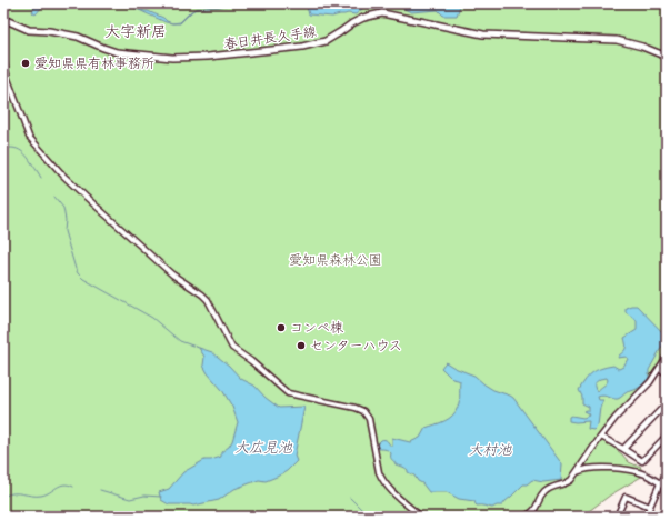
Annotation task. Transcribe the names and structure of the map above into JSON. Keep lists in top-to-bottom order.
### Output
{
  "streets": {
    "main road": ["春日井長久手線"]
  },
  "districts": ["大字新居"],
  "water": ["大広見池", "大村池"],
  "parks": ["愛知県森林公園"],
  "places": ["愛知県県有林事務所", "コンペ棟", "センターハウス"]
}
